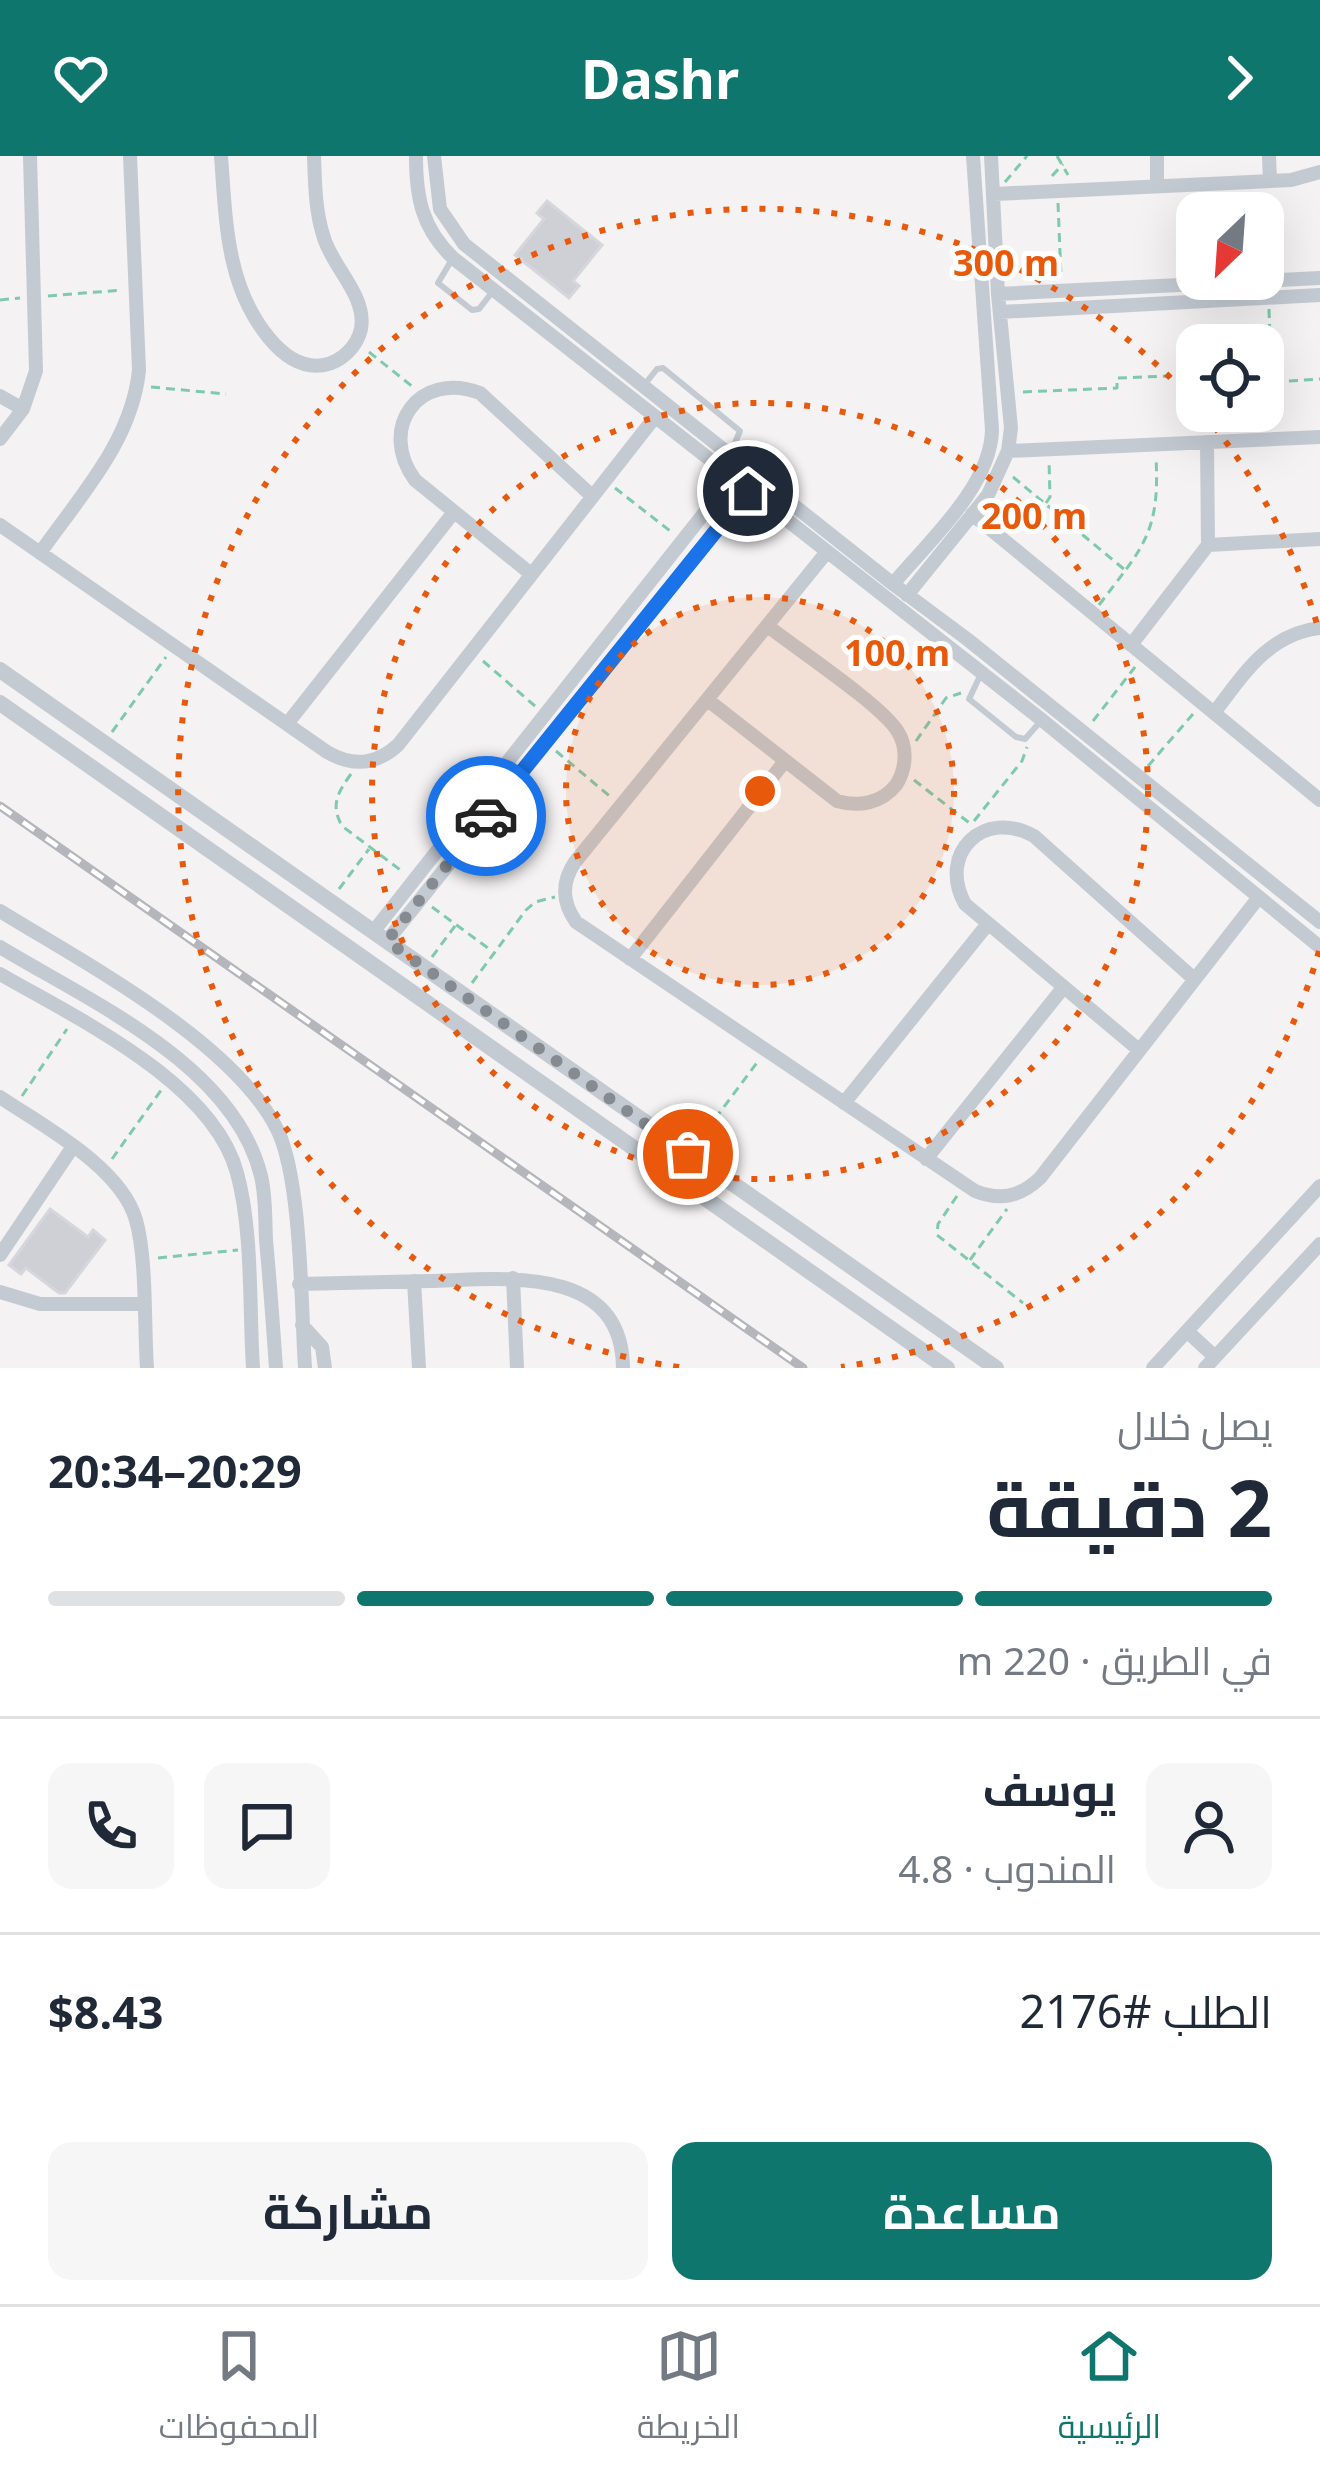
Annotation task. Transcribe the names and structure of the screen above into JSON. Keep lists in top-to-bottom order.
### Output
{
  "north": "bottom left",
  "page": {
    "header": "Dashr",
    "heading": ["2 دقيقة", "يصل خلال", "20:29–20:34"],
    "panel": [
      "يوسف",
      "المندوب · 4.8",
      "الطلب #2176",
      "$8.43"
    ],
    "bar": "في الطريق · 220 m",
    "buttons": ["مساعدة", "مشاركة"],
    "tabs": ["الرئيسية", "الخريطة", "المحفوظات"]
  },
  "rings": ["300 m", "200 m", "100 m"]
}
